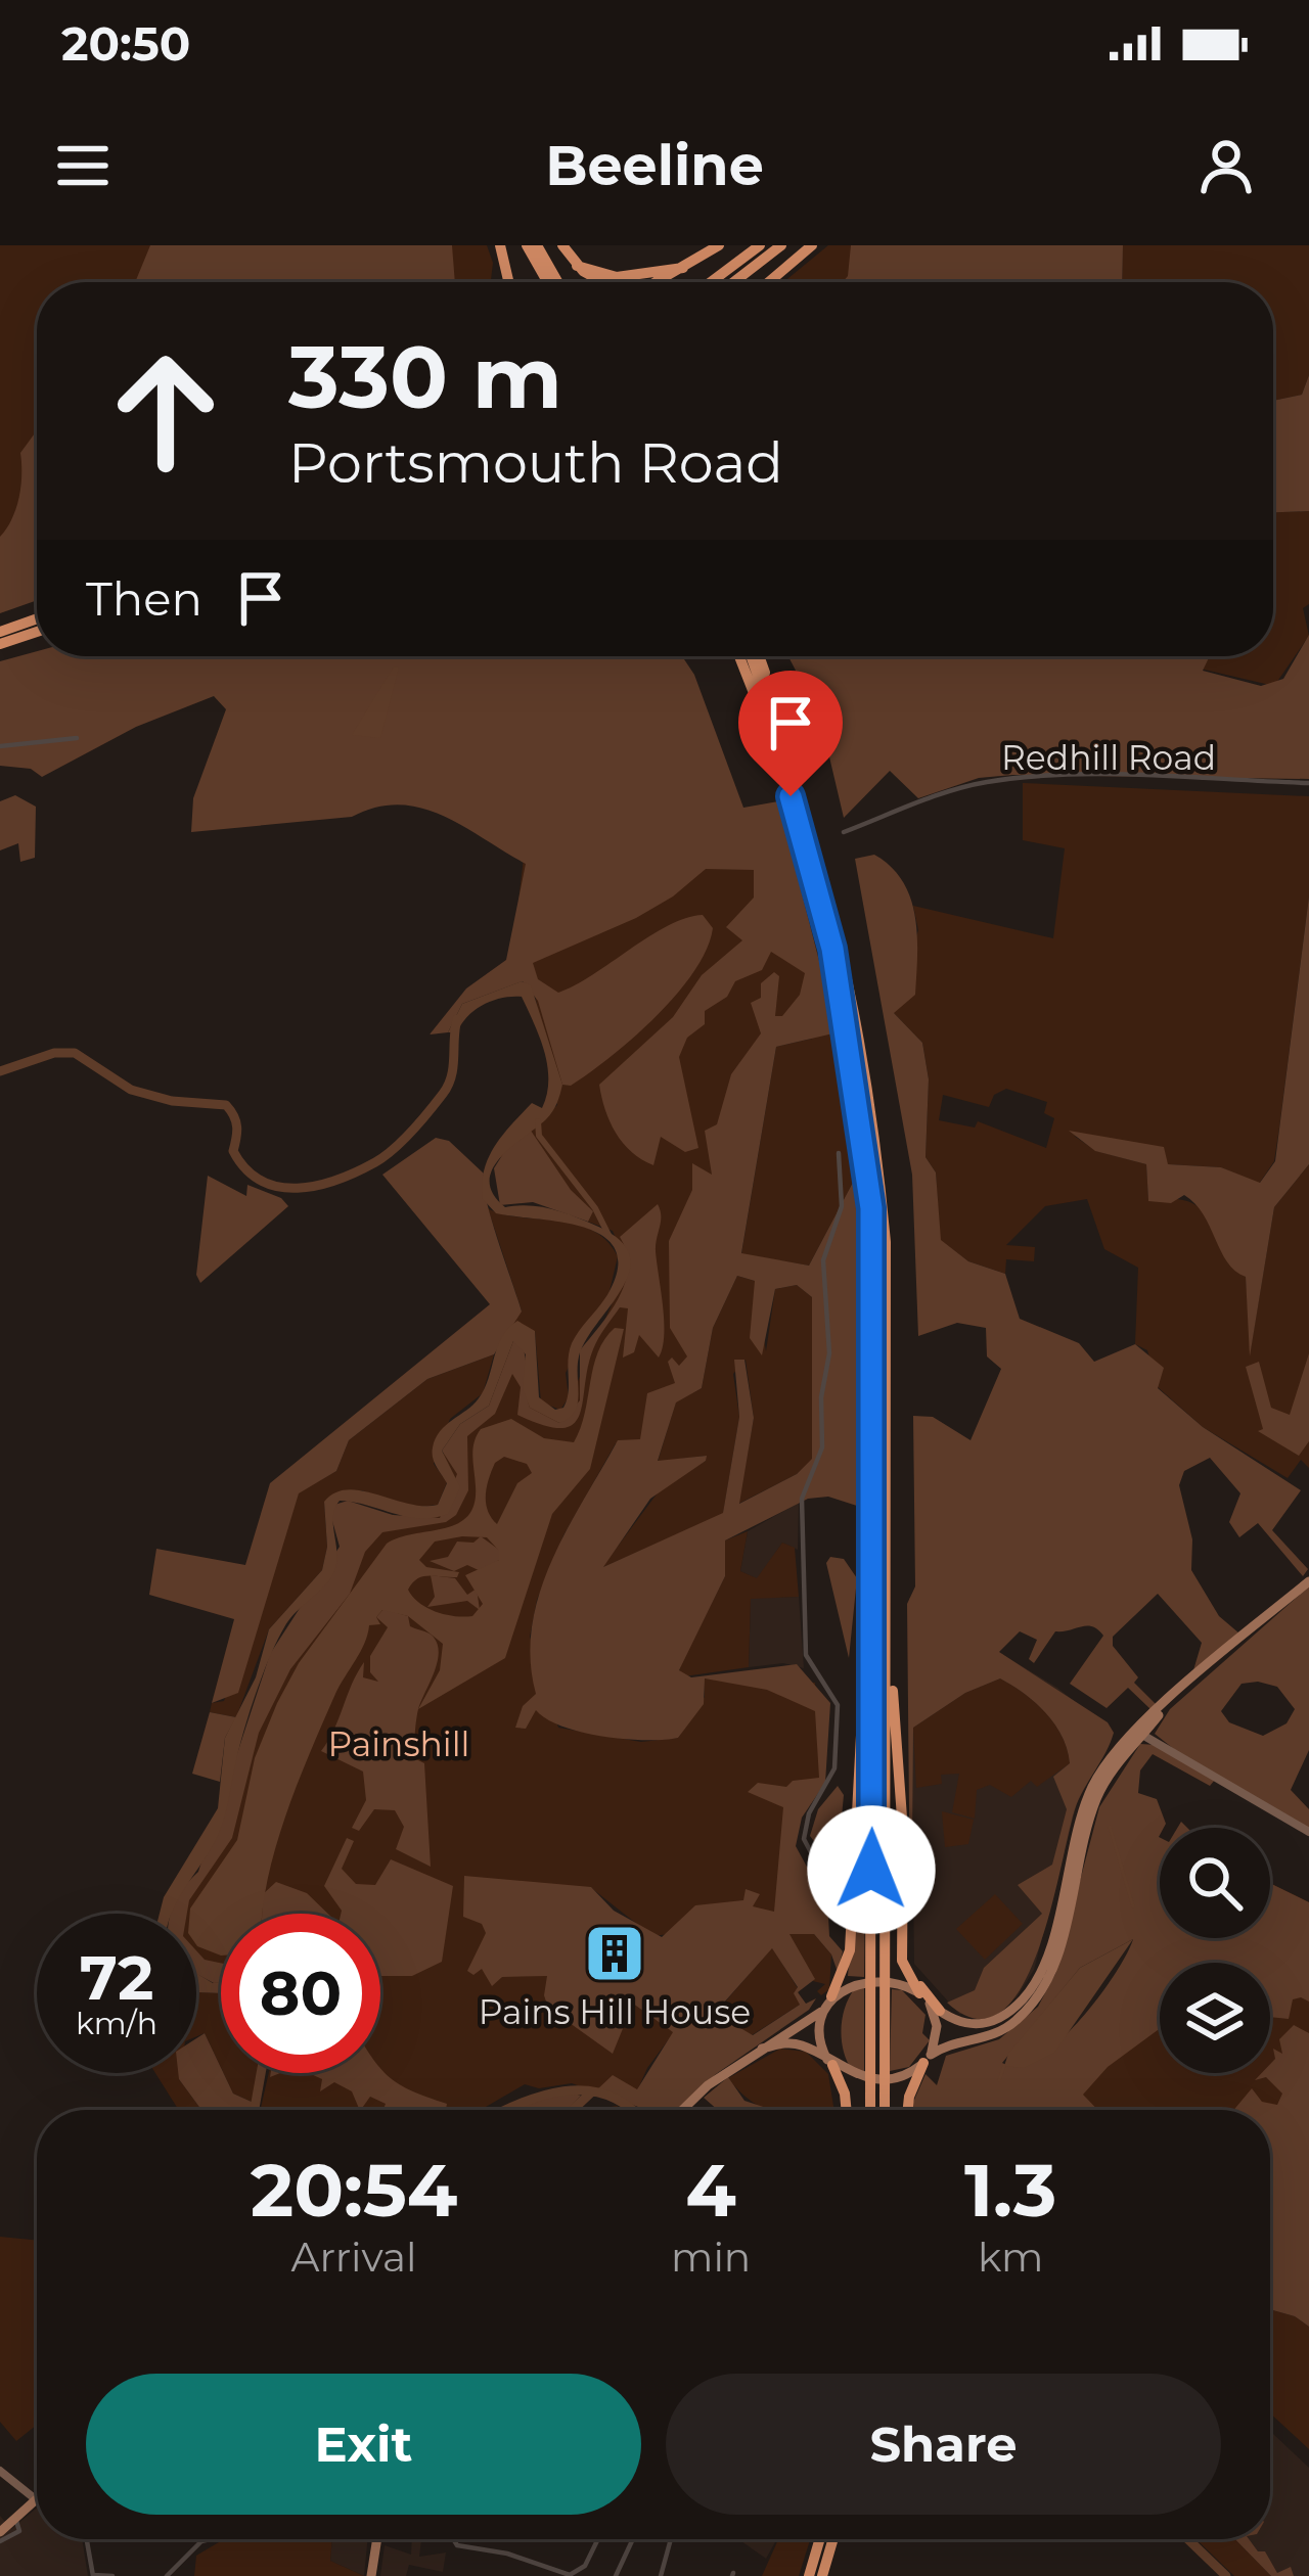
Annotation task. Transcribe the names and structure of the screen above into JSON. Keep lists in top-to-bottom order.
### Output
{
  "streets": {
    "street": ["Redhill Road"]
  },
  "parks": ["Painshill"],
  "places": {
    "building": ["Pains Hill House"]
  },
  "page": {
    "status": "20:50",
    "header": "Beeline",
    "turn": ["330 m", "Portsmouth Road"],
    "then": "Then",
    "speed": "72 km/h",
    "limit": "80",
    "eta": [
      "20:54",
      "Arrival",
      "4",
      "min",
      "1.3",
      "km"
    ],
    "buttons": ["Exit", "Share"]
  }
}
